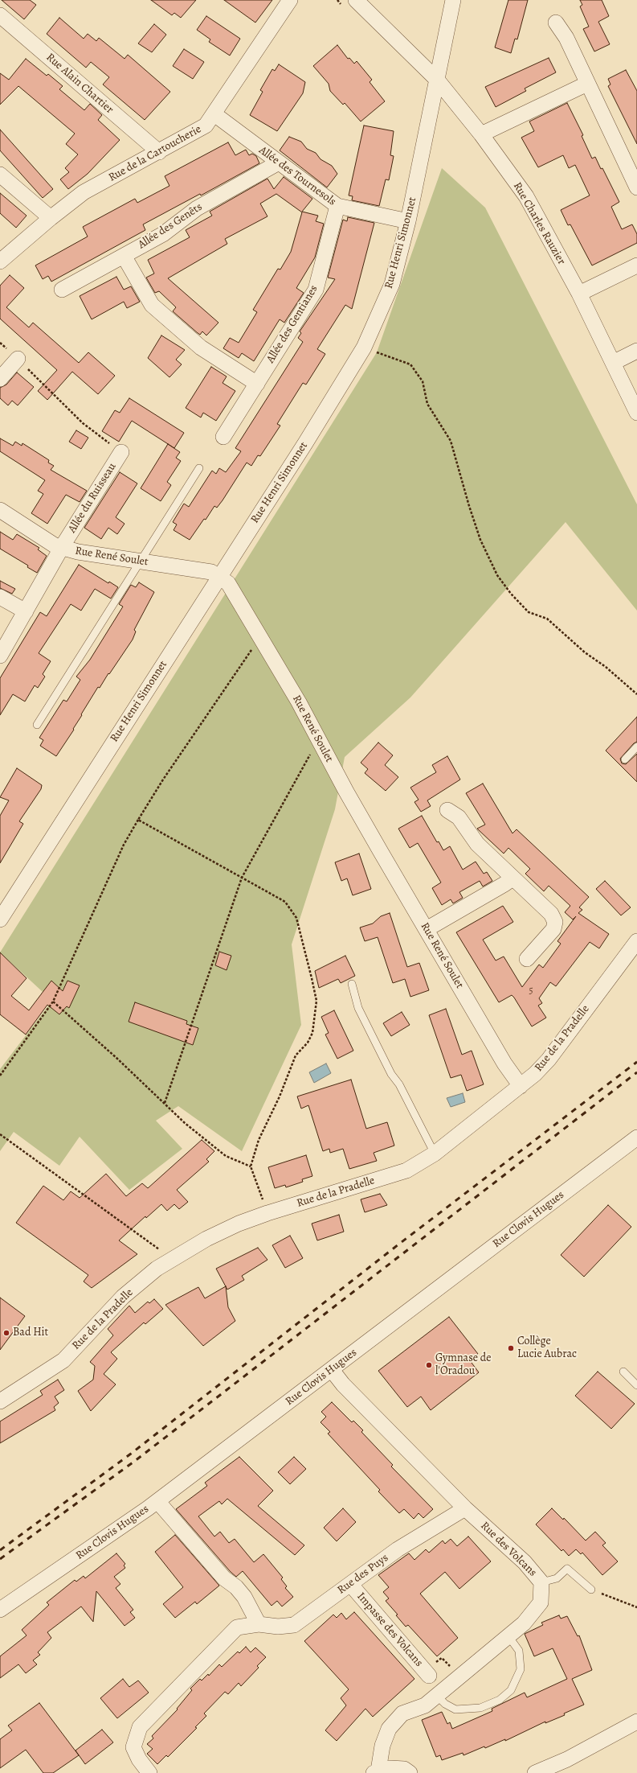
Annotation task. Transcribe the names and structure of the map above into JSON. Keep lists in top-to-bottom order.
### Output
{
  "streets": {
    "street": [
      "Rue Alain Chartier",
      "Rue de la Cartoucherie",
      "Allée des Tournesols",
      "Rue Charles Rauzier",
      "Allée des Genêts",
      "Rue Henri Simonnet",
      "Allée des Gentianes",
      "Allée du Ruisseau",
      "Rue René Soulet",
      "Rue de la Pradelle",
      "Rue Clovis Hugues",
      "Rue des Volcans",
      "Rue des Puys",
      "Impasse des Volcans"
    ]
  },
  "crossings": [
    ["Rue Alain Chartier", "Rue de la Cartoucherie"],
    ["Rue de la Cartoucherie", "Allée des Tournesols"],
    ["Allée des Tournesols", "Allée des Genêts"],
    ["Allée des Tournesols", "Rue Henri Simonnet"],
    ["Allée des Tournesols", "Allée des Gentianes"],
    ["Rue Charles Rauzier", "Rue Henri Simonnet"],
    ["Rue Henri Simonnet", "Rue René Soulet"],
    ["Allée du Ruisseau", "Rue René Soulet"],
    ["Rue René Soulet", "Rue de la Pradelle"],
    ["Rue Clovis Hugues", "Rue des Volcans"],
    ["Rue des Volcans", "Rue des Puys"],
    ["Rue des Puys", "Impasse des Volcans"]
  ],
  "places": ["Bad Hit", "Collège Lucie Aubrac", "Gymnase de l'Oradou"],
  "house_numbers": ["5"]
}
